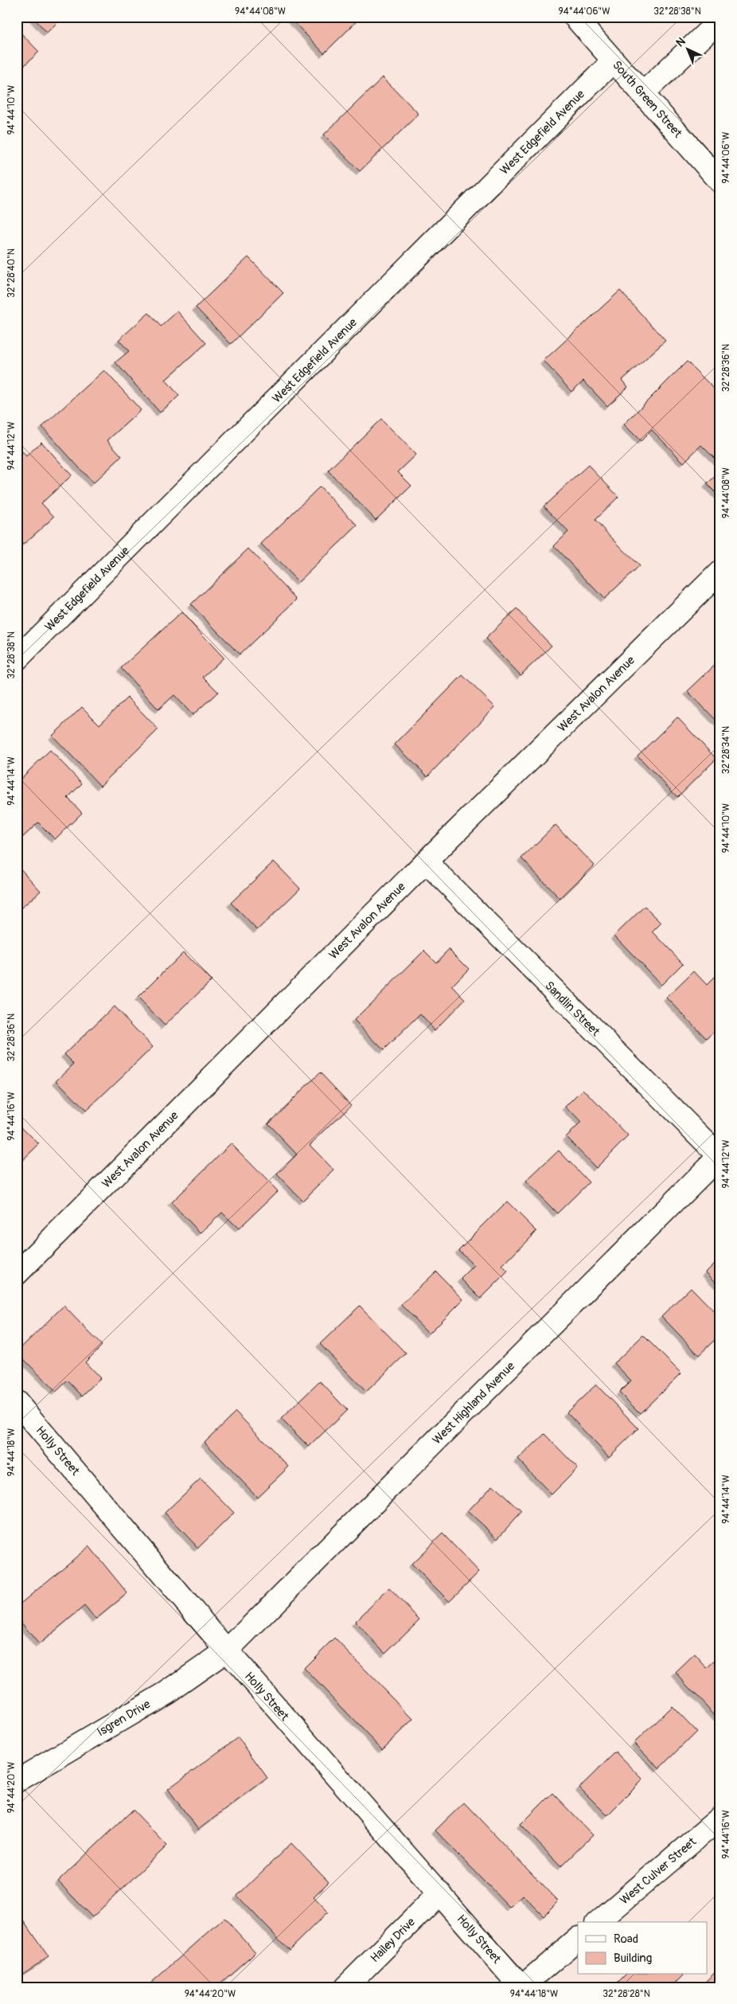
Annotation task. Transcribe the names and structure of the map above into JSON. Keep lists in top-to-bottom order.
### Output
{
  "streets": {
    "street": [
      "South Green Street",
      "West Edgefield Avenue",
      "West Avalon Avenue",
      "Sandlin Street",
      "West Highland Avenue",
      "Holly Street",
      "Isgren Drive",
      "West Culver Street",
      "Hailey Drive"
    ]
  },
  "crossings": [
    ["South Green Street", "West Edgefield Avenue"],
    ["West Avalon Avenue", "Sandlin Street"],
    ["Sandlin Street", "West Highland Avenue"],
    ["West Highland Avenue", "Holly Street"],
    ["West Highland Avenue", "Isgren Drive"],
    ["Holly Street", "Isgren Drive"],
    ["Holly Street", "Hailey Drive"]
  ],
  "legend": ["Road", "Building"],
  "north": "top left",
  "coordinates": [
    "94°44'08\"W",
    "94°44'06\"W",
    "32°28'38\"N",
    "94°44'10\"W",
    "32°28'40\"N",
    "32°28'36\"N",
    "94°44'12\"W",
    "32°28'34\"N",
    "94°44'14\"W",
    "94°44'16\"W",
    "94°44'18\"W",
    "94°44'20\"W",
    "32°28'28\"N"
  ]
}
